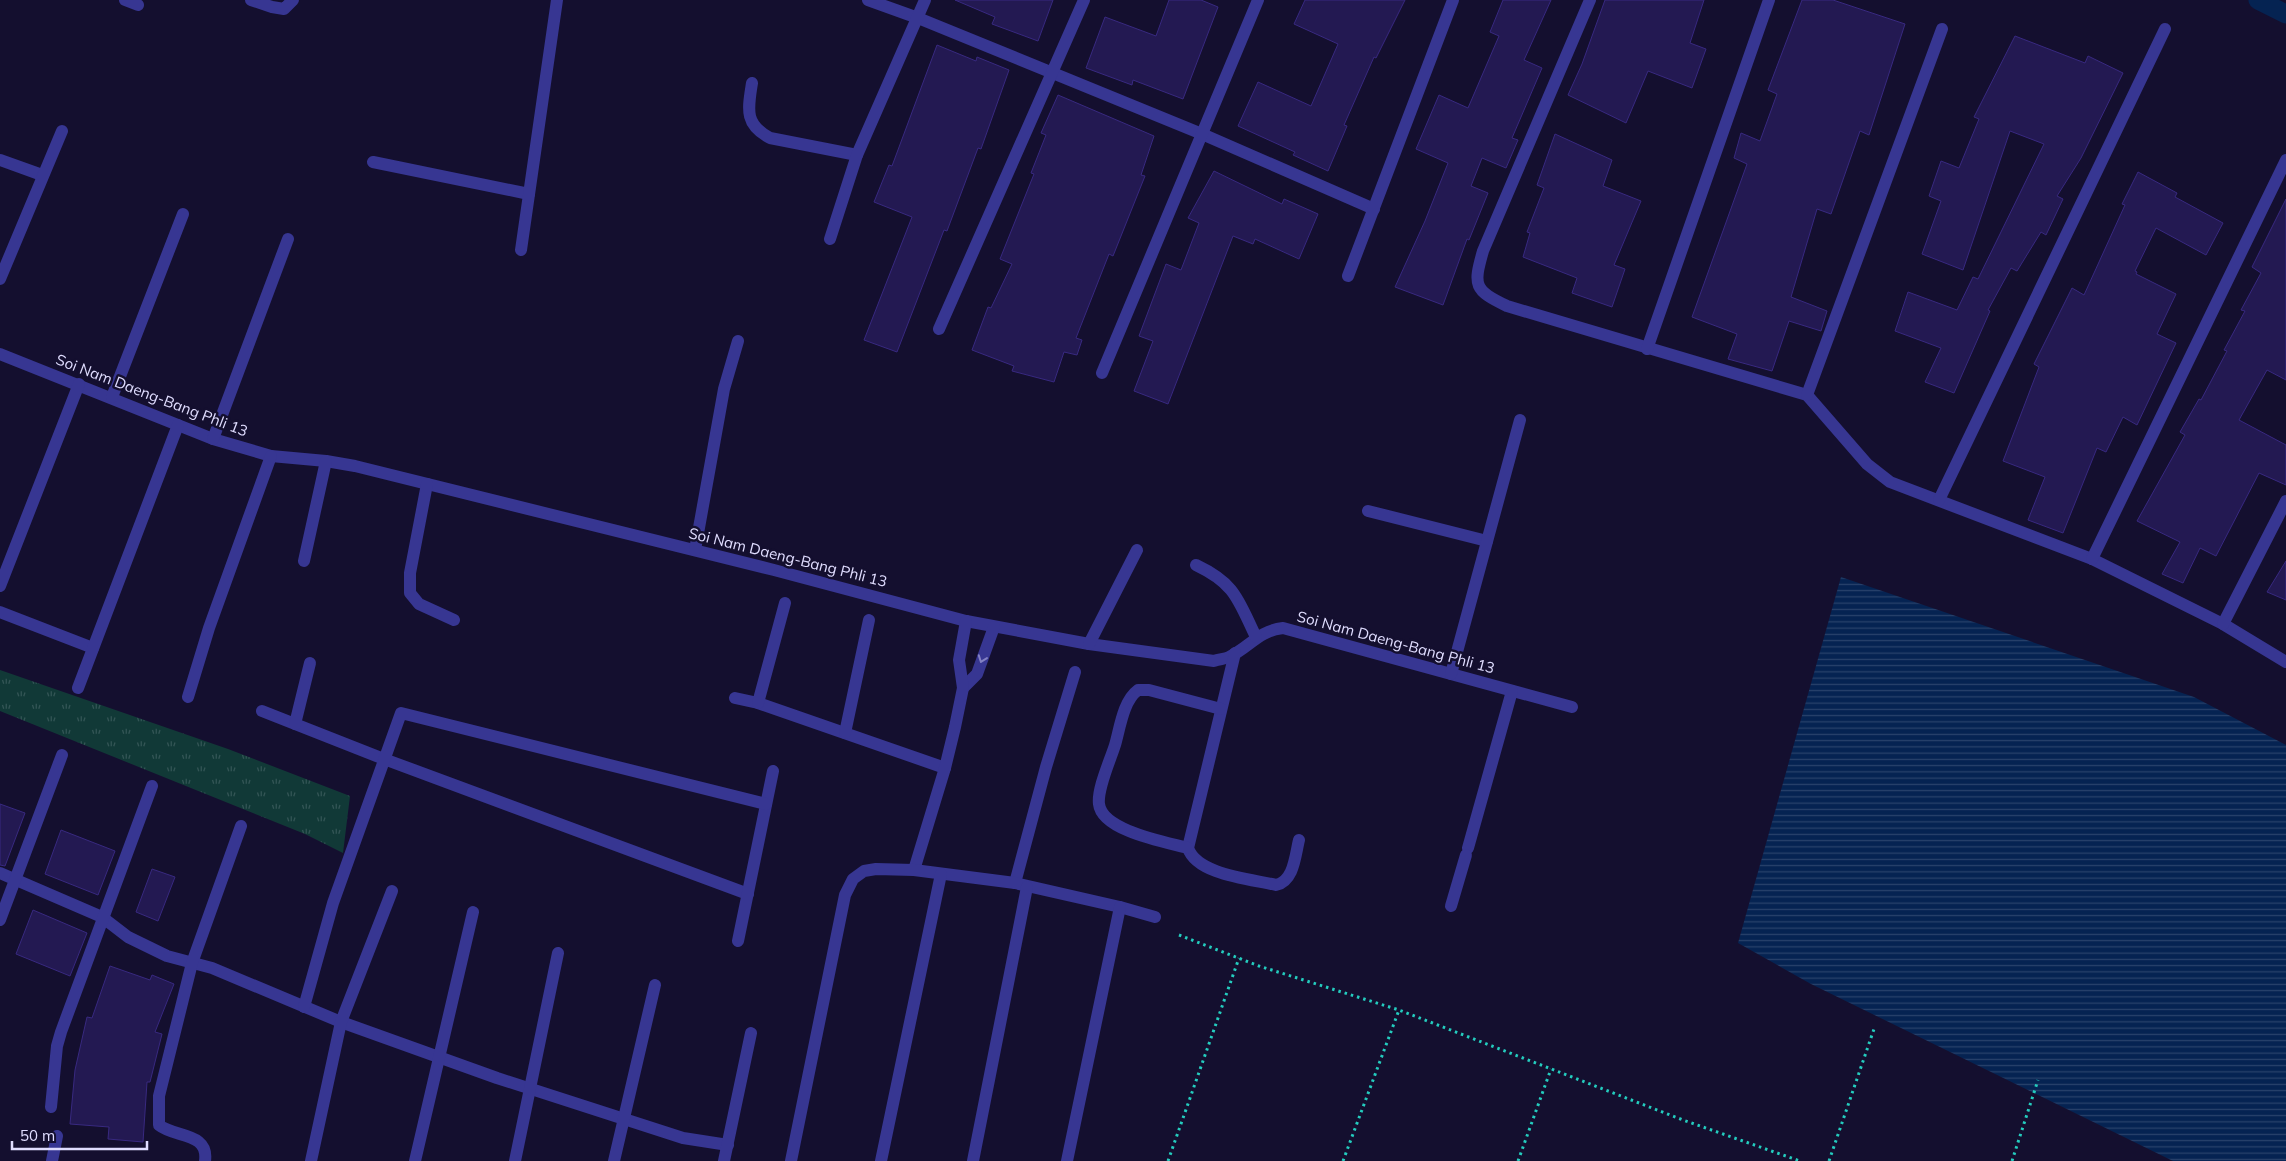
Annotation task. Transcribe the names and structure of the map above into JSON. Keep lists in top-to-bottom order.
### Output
{
  "streets": {
    "street": ["Soi Nam Daeng-Bang Phli 13"]
  },
  "scale_bar": "50 m"
}
